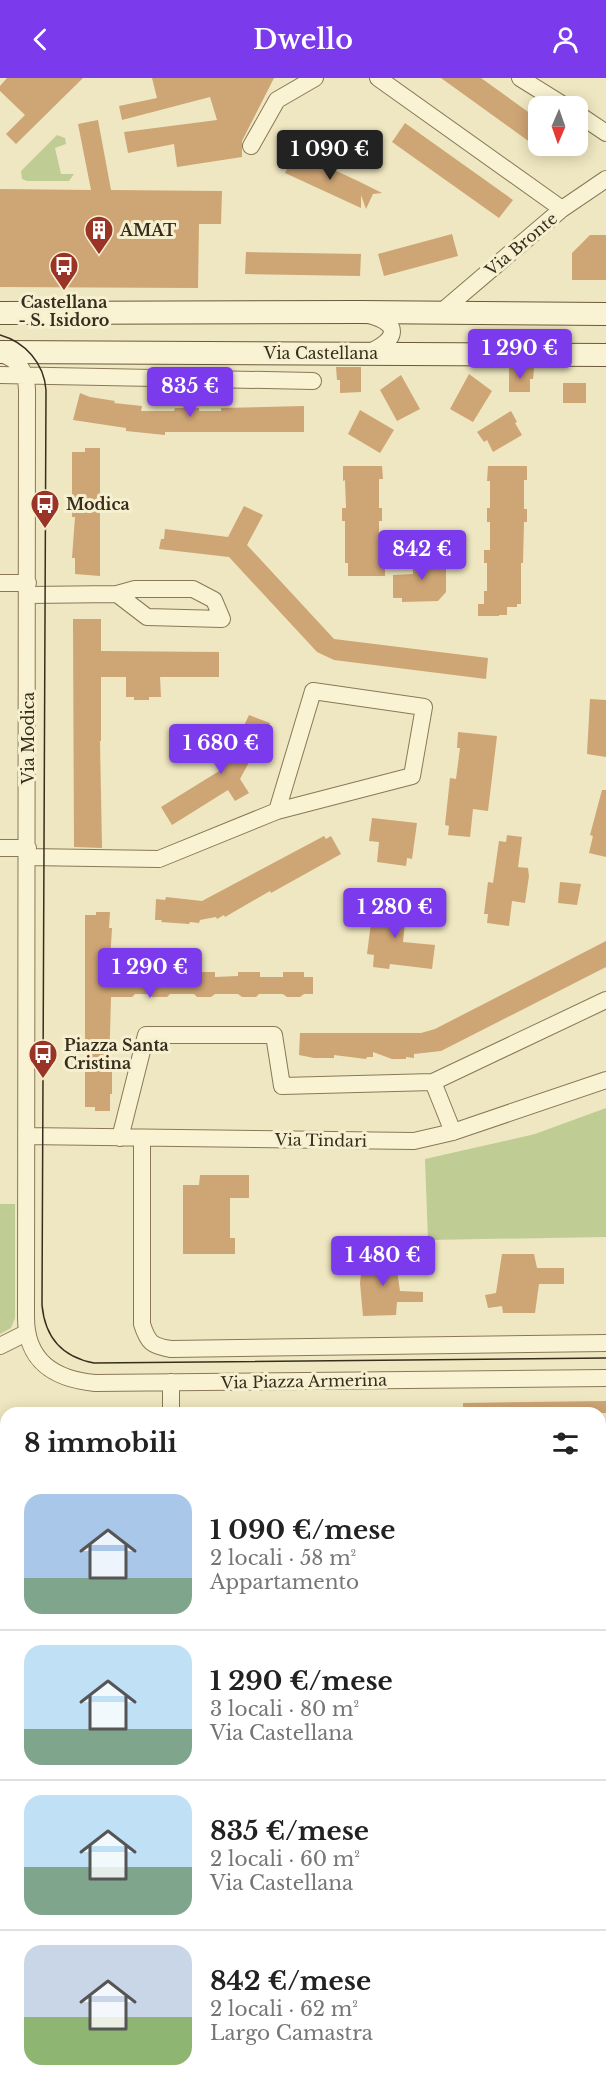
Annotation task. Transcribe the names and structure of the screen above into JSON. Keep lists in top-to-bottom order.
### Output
{
  "streets": {
    "main road": ["Via Castellana"],
    "street": [
      "Via Bronte",
      "Via Modica",
      "Via Tindari",
      "Via Piazza Armerina"
    ]
  },
  "crossings": [
    ["Via Modica", "Via Tindari"],
    ["Via Tindari", "Via Piazza Armerina"]
  ],
  "places": {
    "building": ["AMAT"],
    "bus stop": ["Castellana - S. Isidoro", "Modica", "Piazza Santa Cristina"]
  },
  "north": "bottom",
  "page": {
    "header": "Dwello",
    "price": [
      "1 090 €",
      "1 290 €",
      "835 €",
      "842 €",
      "1 680 €",
      "1 280 €",
      "1 290 €",
      "1 480 €"
    ],
    "heading": "8 immobili",
    "list": [
      {
        "name": "1 090 €/mese",
        "note": "2 locali · 58 m² · Appartamento"
      },
      {
        "name": "1 290 €/mese",
        "note": "3 locali · 80 m² · Via Castellana"
      },
      {
        "name": "835 €/mese",
        "note": "2 locali · 60 m² · Via Castellana"
      },
      {
        "name": "842 €/mese",
        "note": "2 locali · 62 m² · Largo Camastra"
      }
    ]
  }
}
